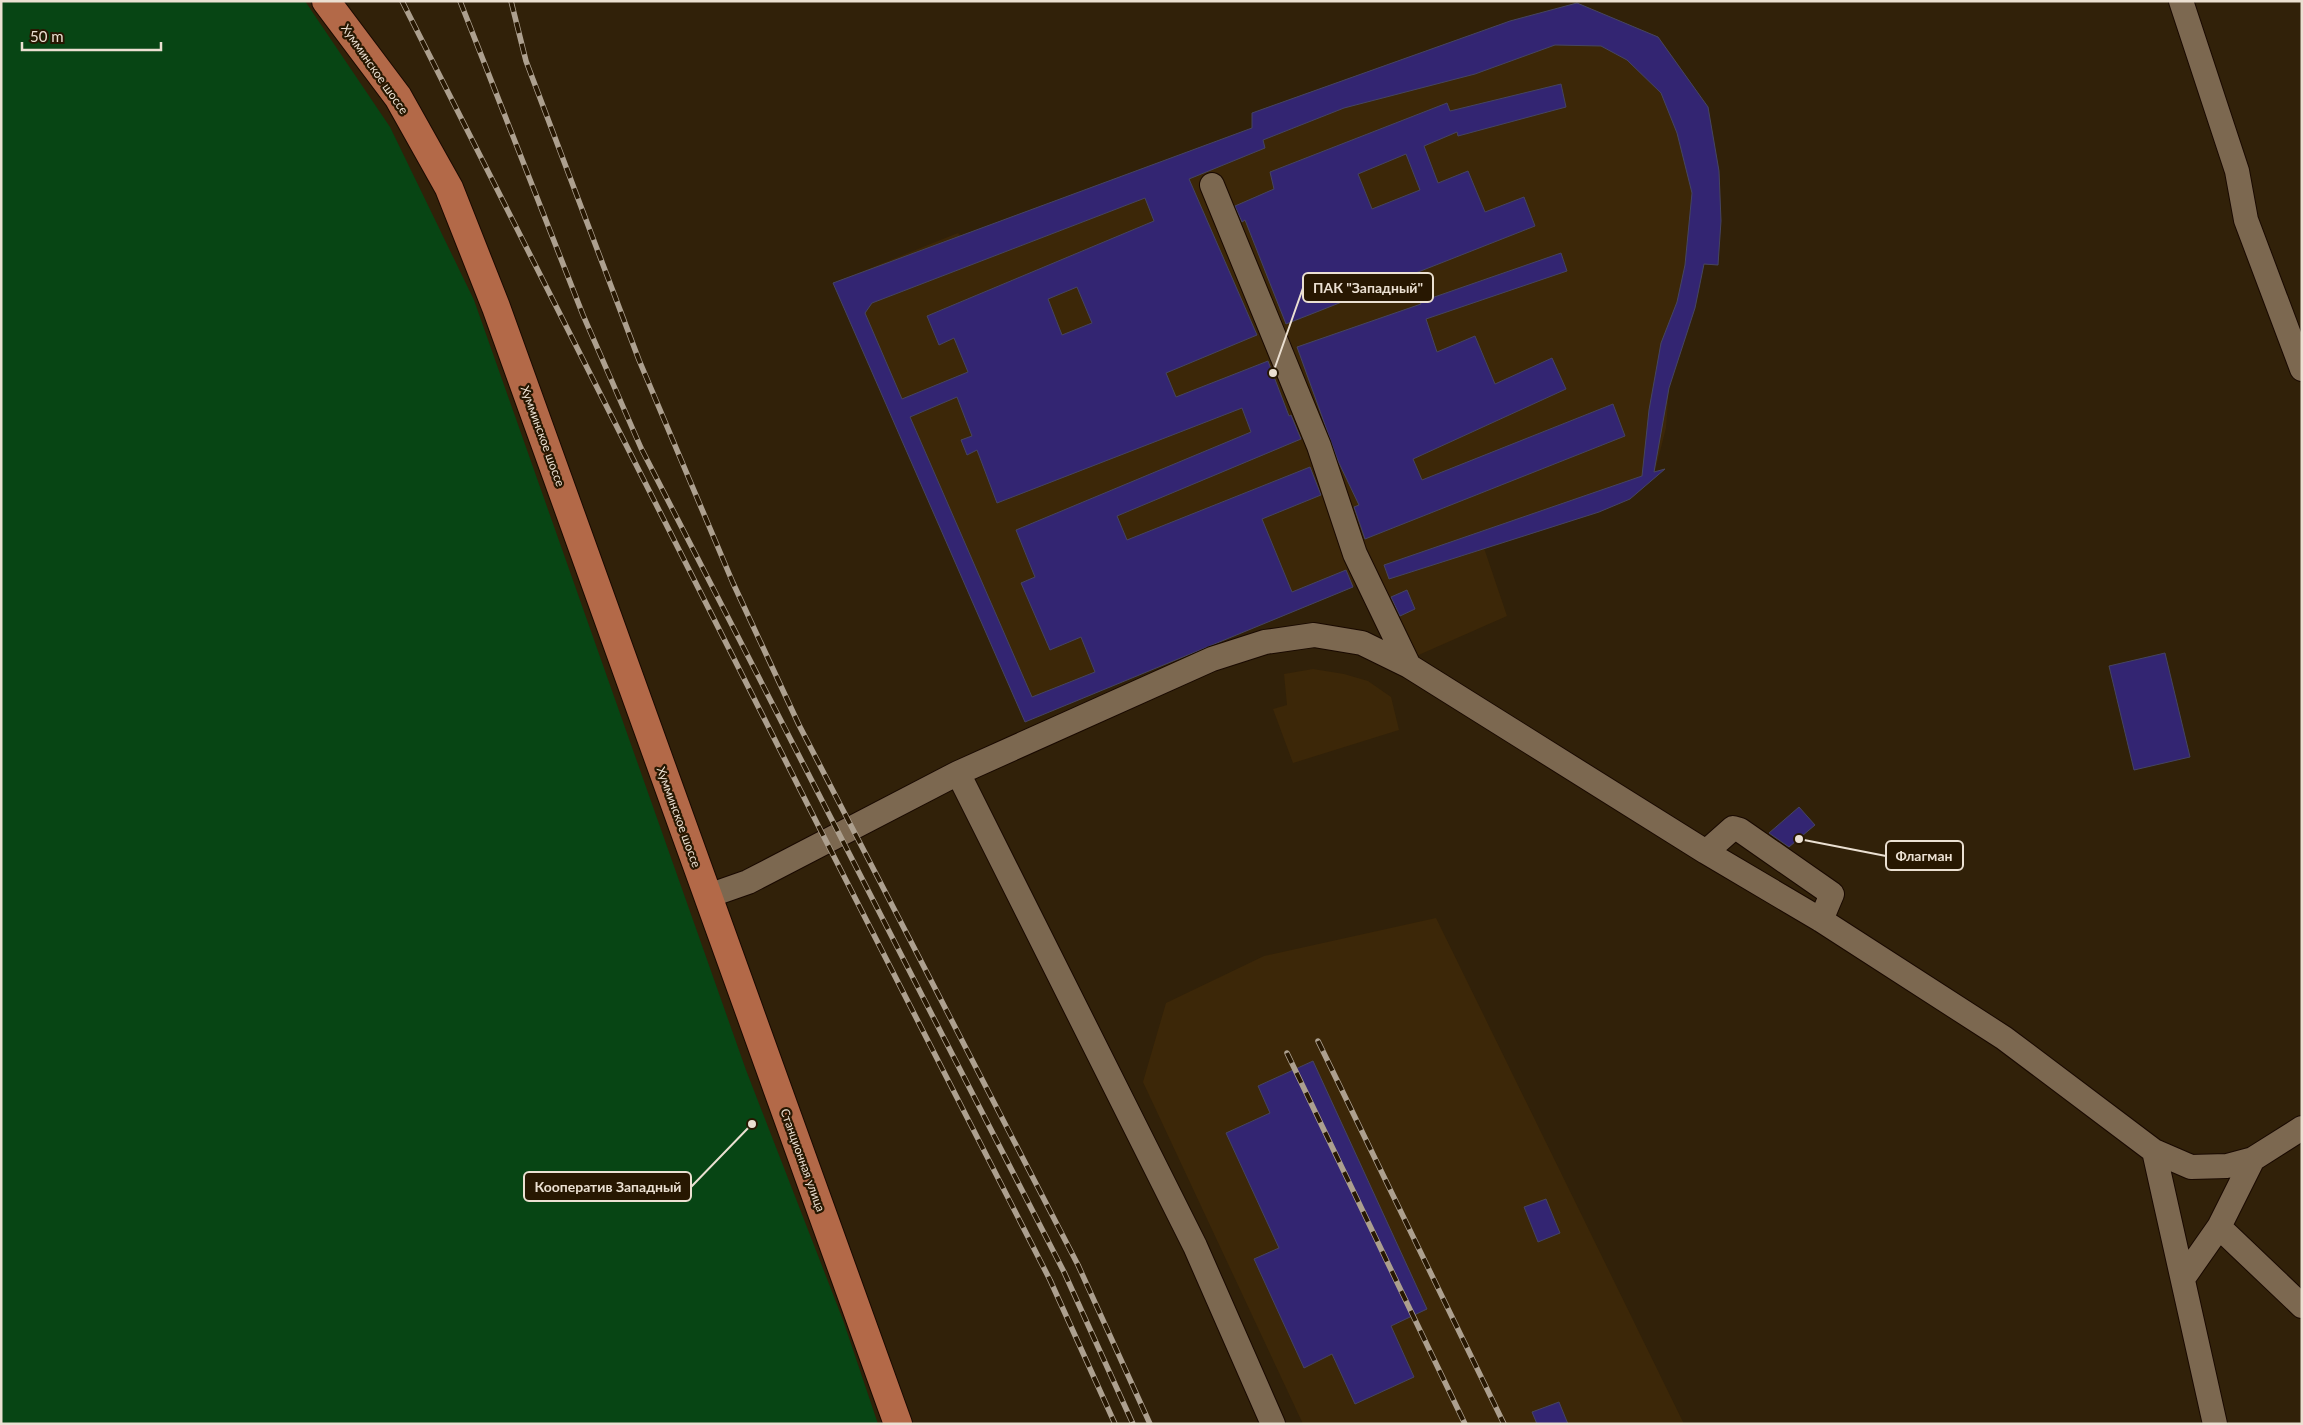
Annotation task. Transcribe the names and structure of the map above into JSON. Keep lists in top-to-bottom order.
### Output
{
  "streets": {
    "main road": ["Хумминское шоссе", "Станционная улица"]
  },
  "crossings": [
    ["Хумминское шоссе", "Станционная улица"]
  ],
  "places": ["ПАК \"Западный\"", "Флагман", "Кооператив Западный"],
  "scale_bar": "50 m"
}
